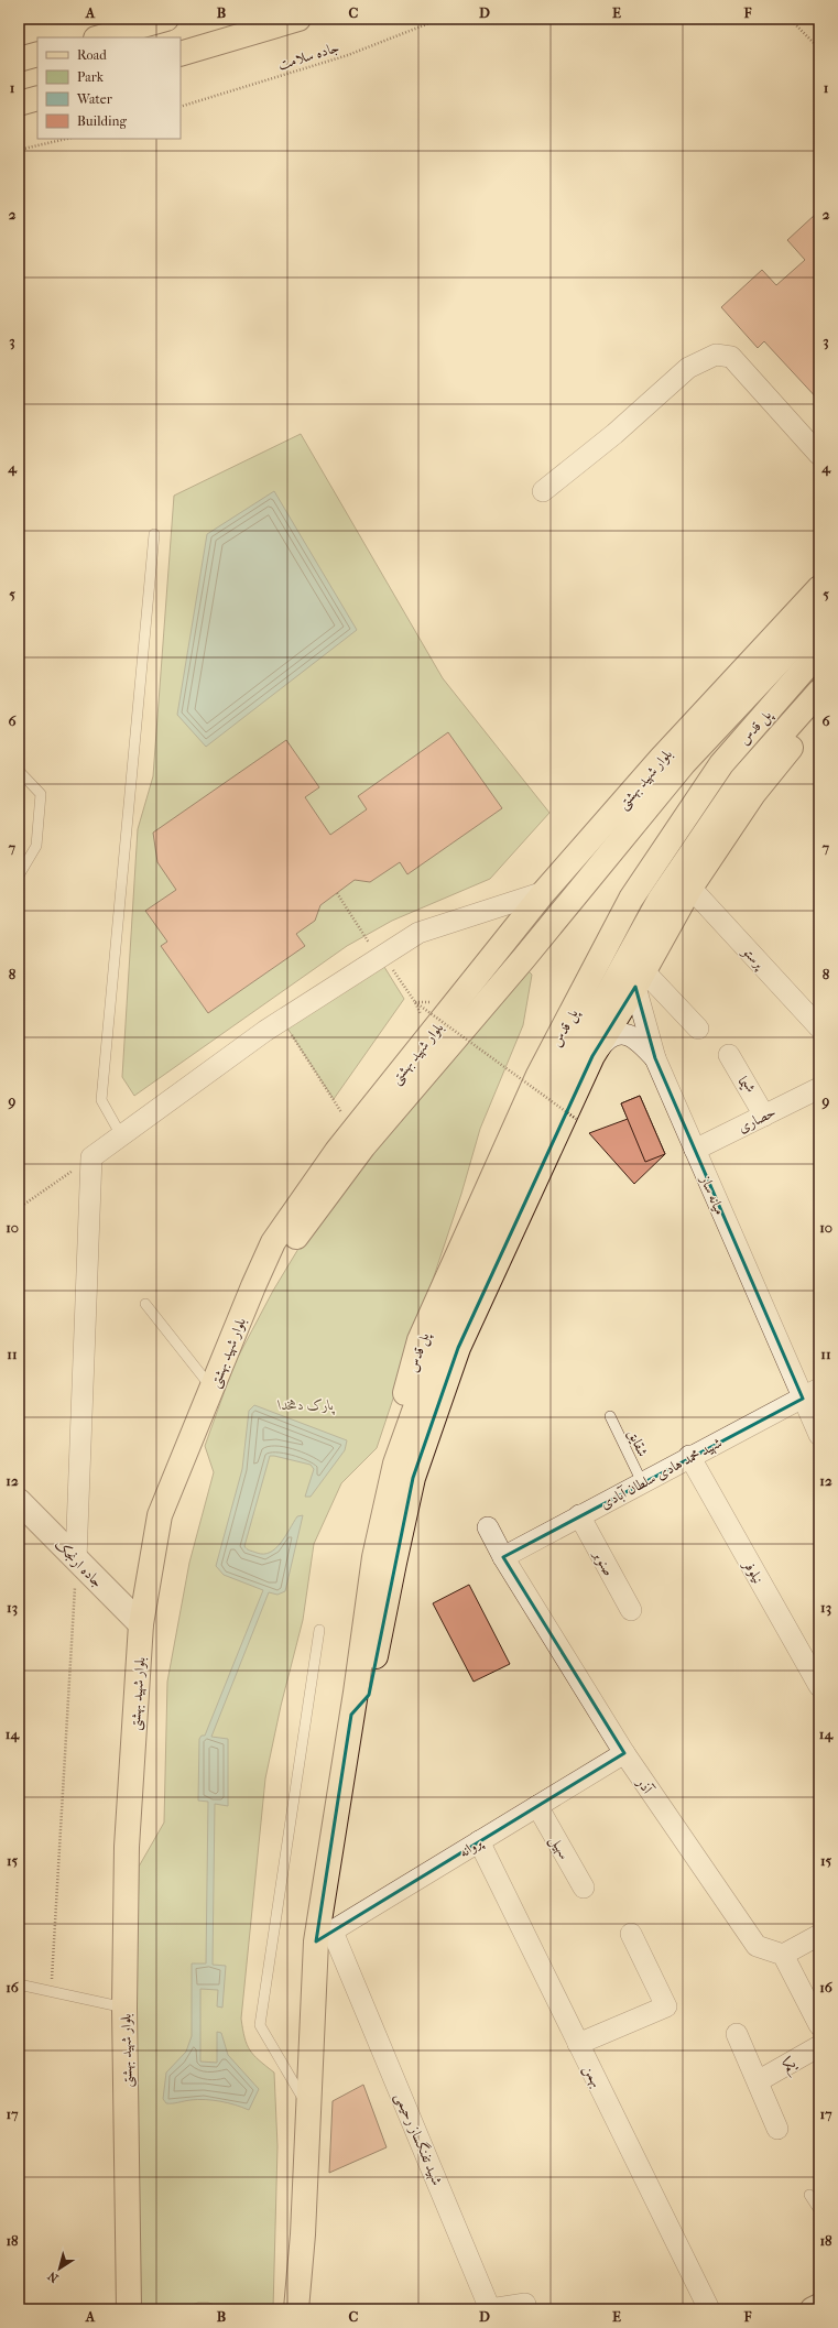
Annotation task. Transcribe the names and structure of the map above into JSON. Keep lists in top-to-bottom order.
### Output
{
  "streets": {
    "main road": ["پل قدس", "بلوار شهید بهشتی"],
    "street": [
      "پرستو",
      "شیما",
      "حصاری",
      "میانه ساز",
      "شهید محمد هادی سلطان آبادی",
      "جاده ارنجک",
      "صنوبر",
      "نیلوفر",
      "آذر",
      "پروانه",
      "سهیل",
      "یکم",
      "بهمن",
      "شهید تفنگساز رحیمی"
    ],
    "lane": ["شقایق"],
    "path": ["جاده سلامت"]
  },
  "crossings": [
    ["پل قدس", "بلوار شهید بهشتی"],
    ["بلوار شهید بهشتی", "جاده ارنجک"],
    ["شیما", "حصاری"],
    ["حصاری", "میانه ساز"],
    ["میانه ساز", "شهید محمد هادی سلطان آبادی"],
    ["شقایق", "شهید محمد هادی سلطان آبادی"],
    ["شهید محمد هادی سلطان آبادی", "صنوبر"],
    ["شهید محمد هادی سلطان آبادی", "نیلوفر"],
    ["شهید محمد هادی سلطان آبادی", "آذر"],
    ["آذر", "پروانه"],
    ["پروانه", "سهیل"],
    ["پروانه", "بهمن"],
    ["پروانه", "شهید تفنگساز رحیمی"]
  ],
  "parks": ["پارک دهخدا"],
  "legend": [
    "Road",
    "Park",
    "Water",
    "Building"
  ],
  "north": "bottom left",
  "grid": {
    "columns": [
      "A",
      "B",
      "C",
      "D",
      "E",
      "F"
    ],
    "rows": [
      "1",
      "2",
      "3",
      "4",
      "5",
      "6",
      "7",
      "8",
      "9",
      "10",
      "11",
      "12",
      "13",
      "14",
      "15",
      "16",
      "17",
      "18"
    ]
  }
}
